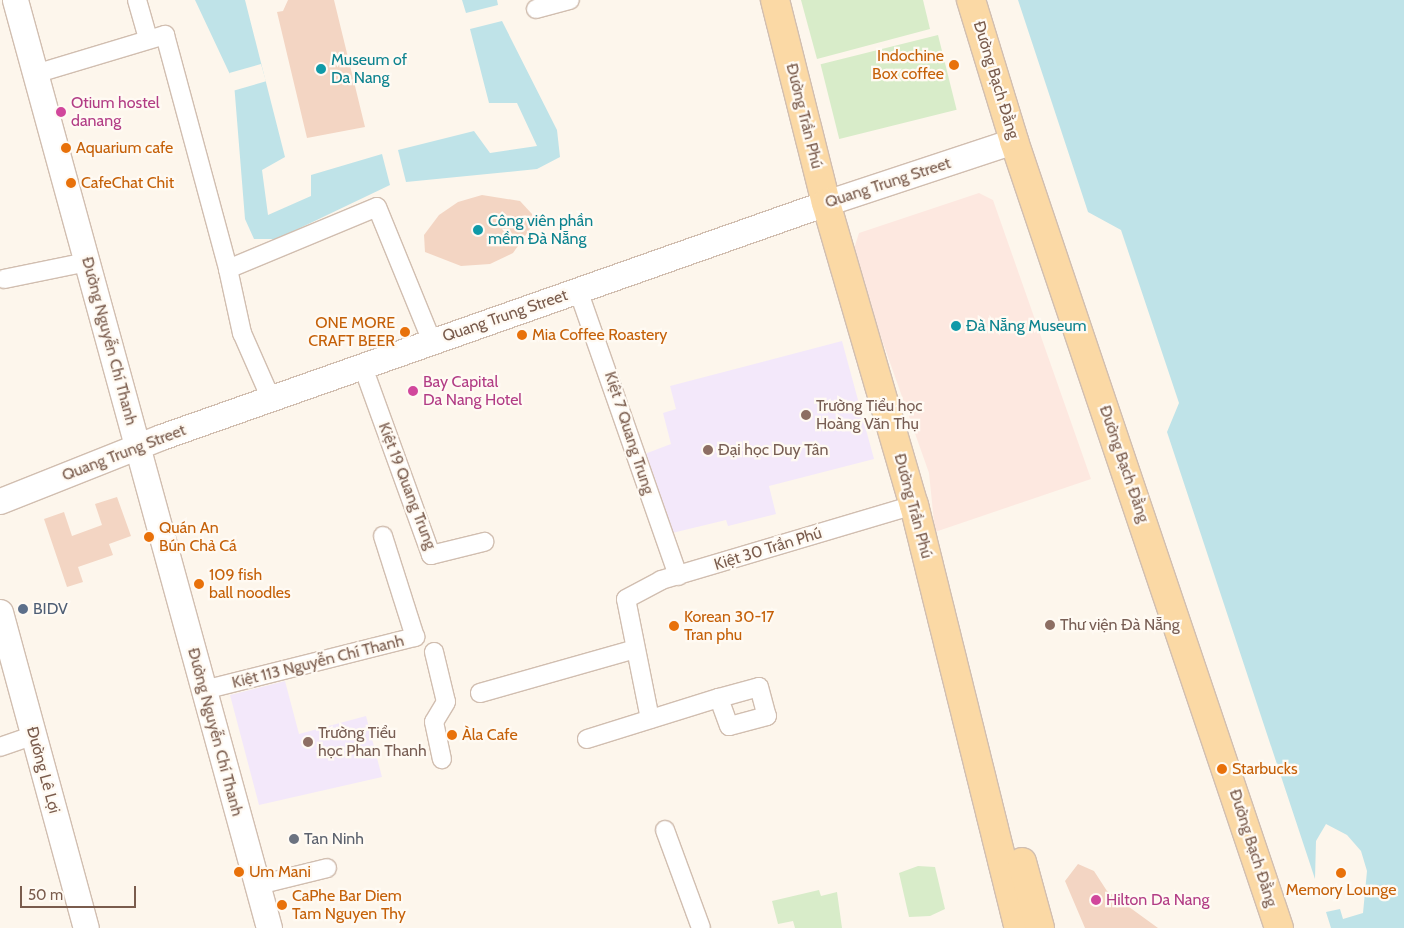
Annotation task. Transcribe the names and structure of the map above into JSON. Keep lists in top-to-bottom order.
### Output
{
  "streets": {
    "main road": ["Đường Bạch Đằng", "Đường Trần Phú"],
    "street": [
      "Quang Trung Street",
      "Đường Nguyễn Chí Thanh",
      "Kiệt 7 Quang Trung",
      "Kiệt 19 Quang Trung",
      "Kiệt 30 Trần Phú",
      "Kiệt 113 Nguyễn Chí Thanh",
      "Đường Lê Lợi"
    ]
  },
  "crossings": [
    ["Đường Bạch Đằng", "Quang Trung Street"],
    ["Đường Trần Phú", "Quang Trung Street"],
    ["Đường Trần Phú", "Kiệt 30 Trần Phú"],
    ["Quang Trung Street", "Đường Nguyễn Chí Thanh"],
    ["Quang Trung Street", "Kiệt 7 Quang Trung"],
    ["Quang Trung Street", "Kiệt 19 Quang Trung"],
    ["Đường Nguyễn Chí Thanh", "Kiệt 113 Nguyễn Chí Thanh"],
    ["Kiệt 7 Quang Trung", "Kiệt 30 Trần Phú"]
  ],
  "places": [
    "Indochine Box coffee",
    "Museum of Da Nang",
    "Otium hostel danang",
    "Aquarium cafe",
    "CafeChat Chit",
    "Công viên phần mềm Đà Nẵng",
    "Đà Nẵng Museum",
    "ONE MORE CRAFT BEER",
    "Mia Coffee Roastery",
    "Bay Capital Da Nang Hotel",
    "Trường Tiểu học Hoàng Văn Thụ",
    "Đại học Duy Tân",
    "Quán An Bún Chả Cá",
    "109 fish ball noodles",
    "BIDV",
    "Thư viện Đà Nẵng",
    "Korean 30-17 Tran phu",
    "Àla Cafe",
    "Trường Tiểu học Phan Thanh",
    "Starbucks",
    "Tan Ninh",
    "Um Mani",
    "Memory Lounge",
    "Hilton Da Nang",
    "CaPhe Bar Diem Tam Nguyen Thy"
  ],
  "scale_bar": "50 m"
}
